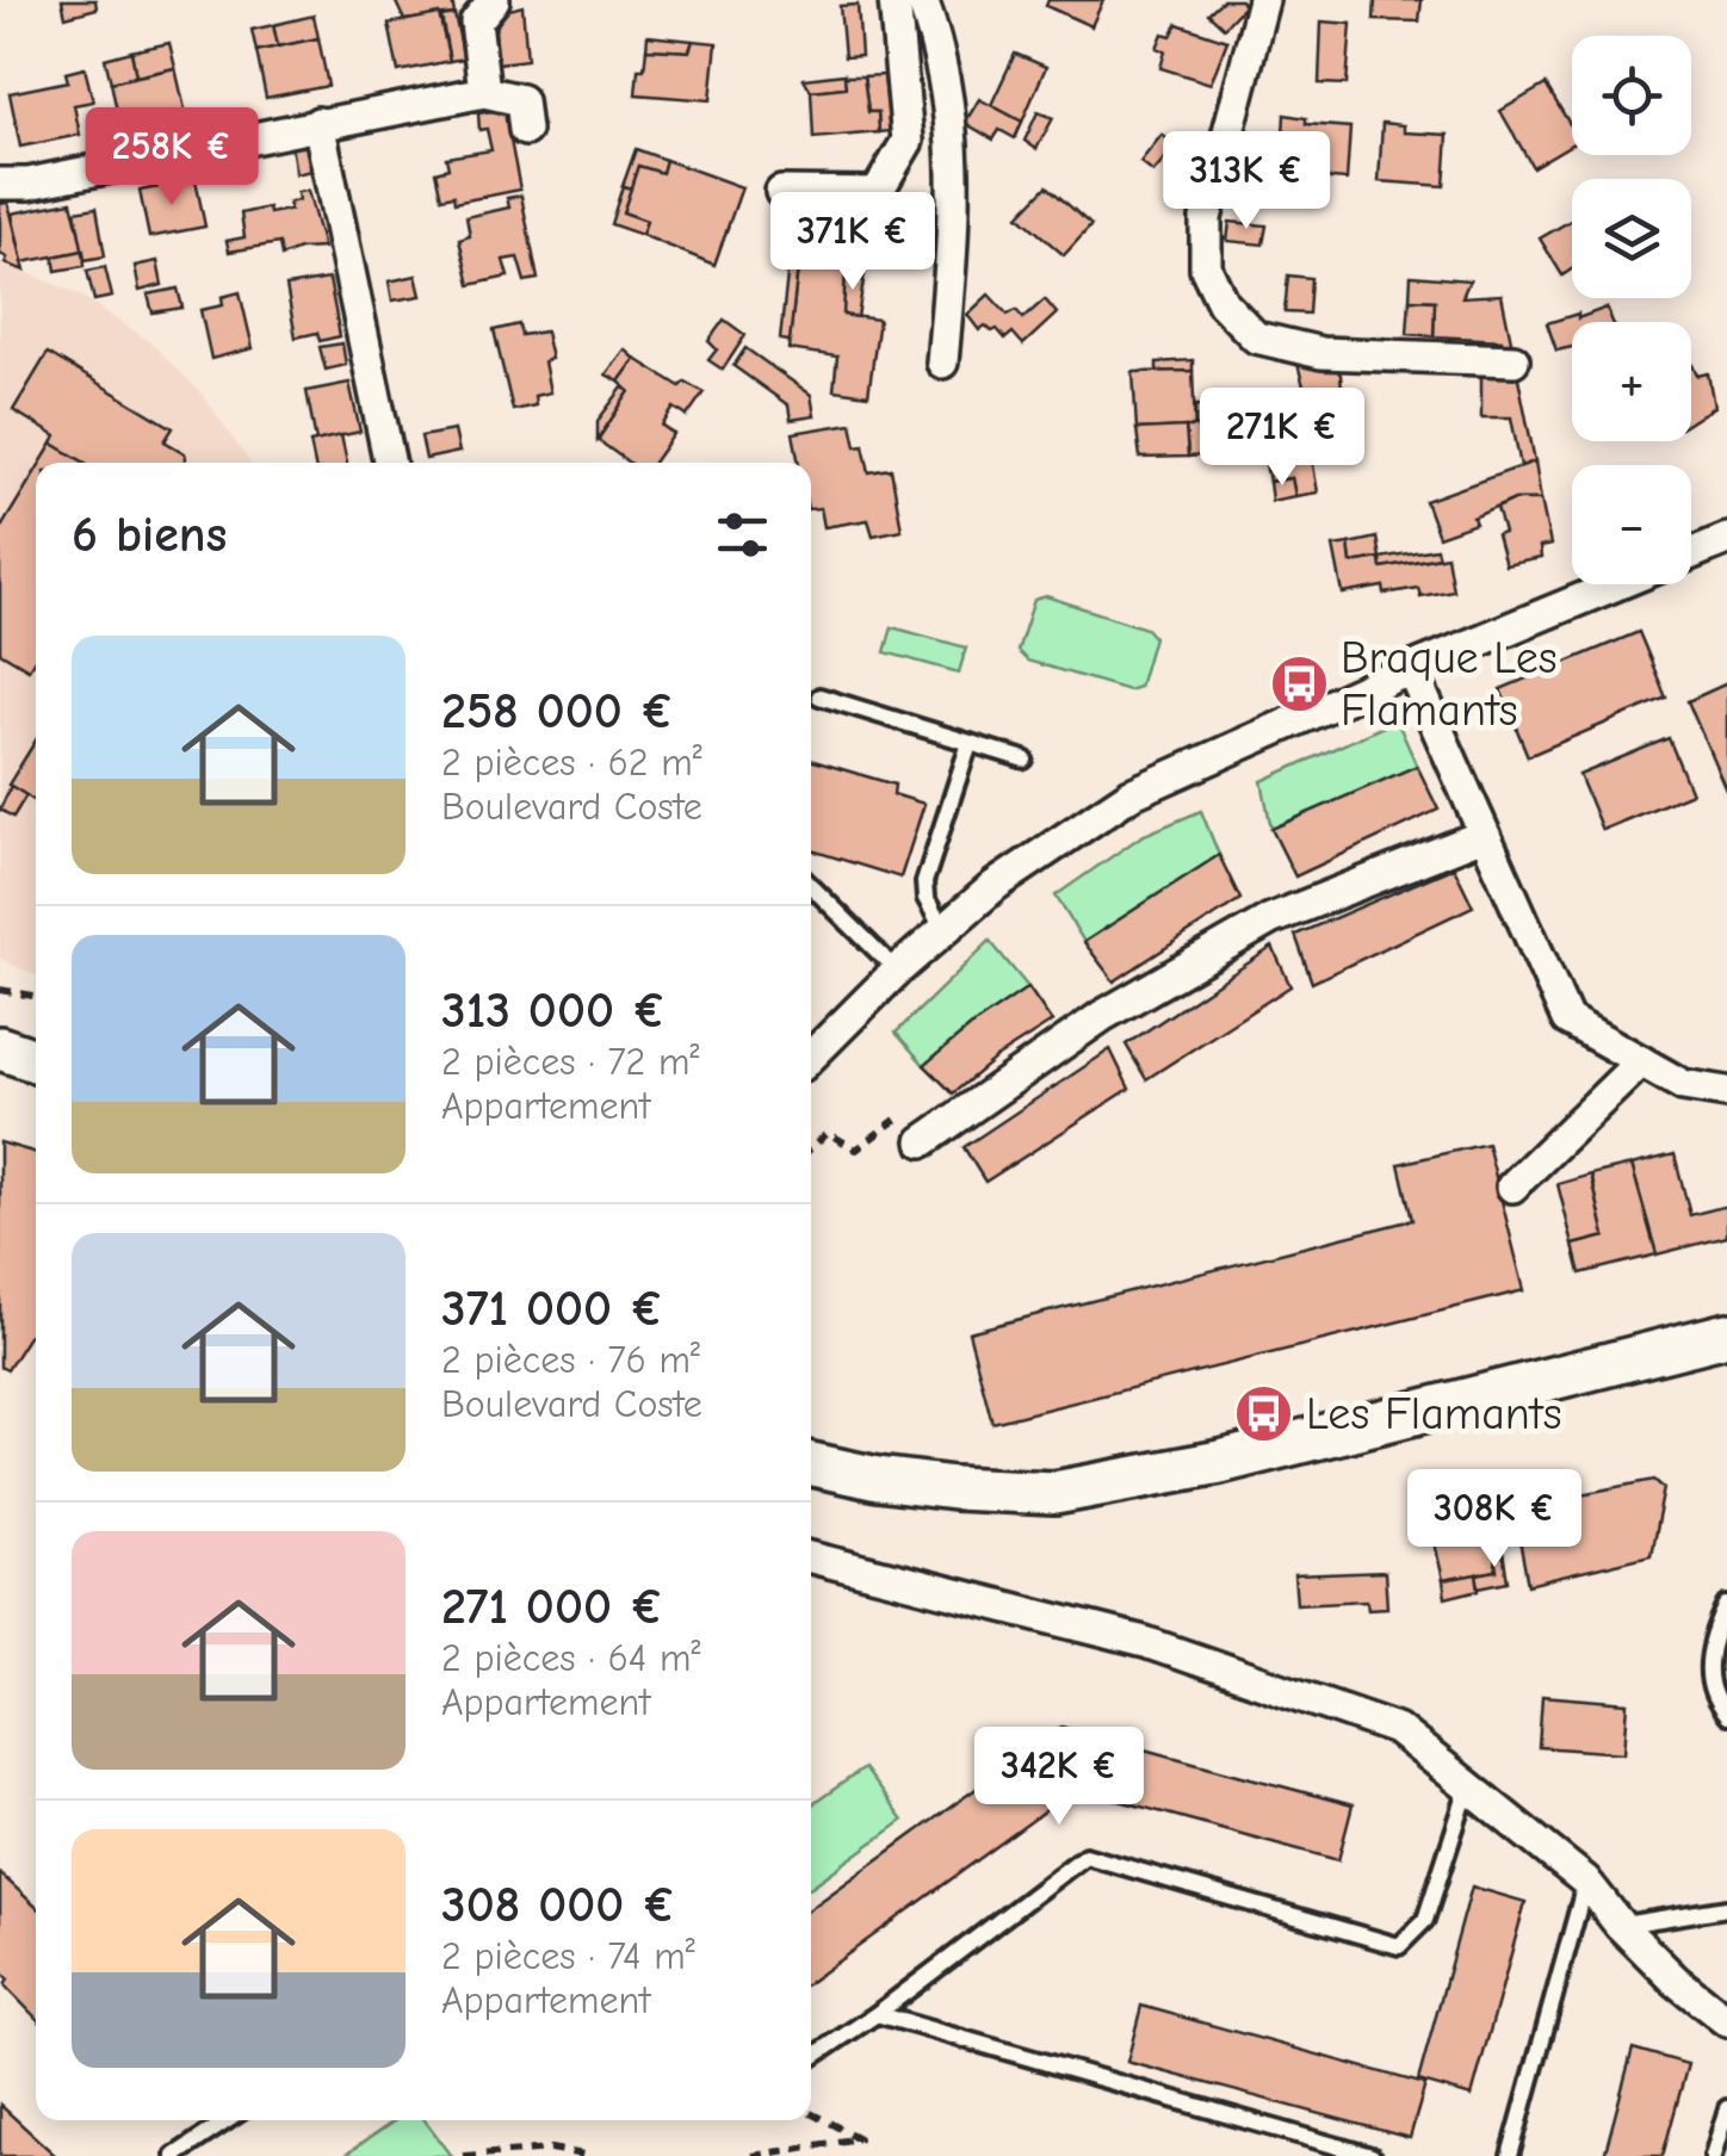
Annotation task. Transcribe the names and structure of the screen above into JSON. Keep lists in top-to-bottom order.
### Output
{
  "places": {
    "bus stop": ["Braque Les Flamants", "Les Flamants"]
  },
  "page": {
    "map_buttons": ["+", "−"],
    "price": [
      "258K €",
      "313K €",
      "371K €",
      "271K €",
      "308K €",
      "342K €"
    ],
    "heading": "6 biens",
    "list": [
      {
        "name": "258 000 €",
        "note": "2 pièces · 62 m² · Boulevard Coste"
      },
      {
        "name": "313 000 €",
        "note": "2 pièces · 72 m² · Appartement"
      },
      {
        "name": "371 000 €",
        "note": "2 pièces · 76 m² · Boulevard Coste"
      },
      {
        "name": "271 000 €",
        "note": "2 pièces · 64 m² · Appartement"
      },
      {
        "name": "308 000 €",
        "note": "2 pièces · 74 m² · Appartement"
      }
    ]
  }
}
